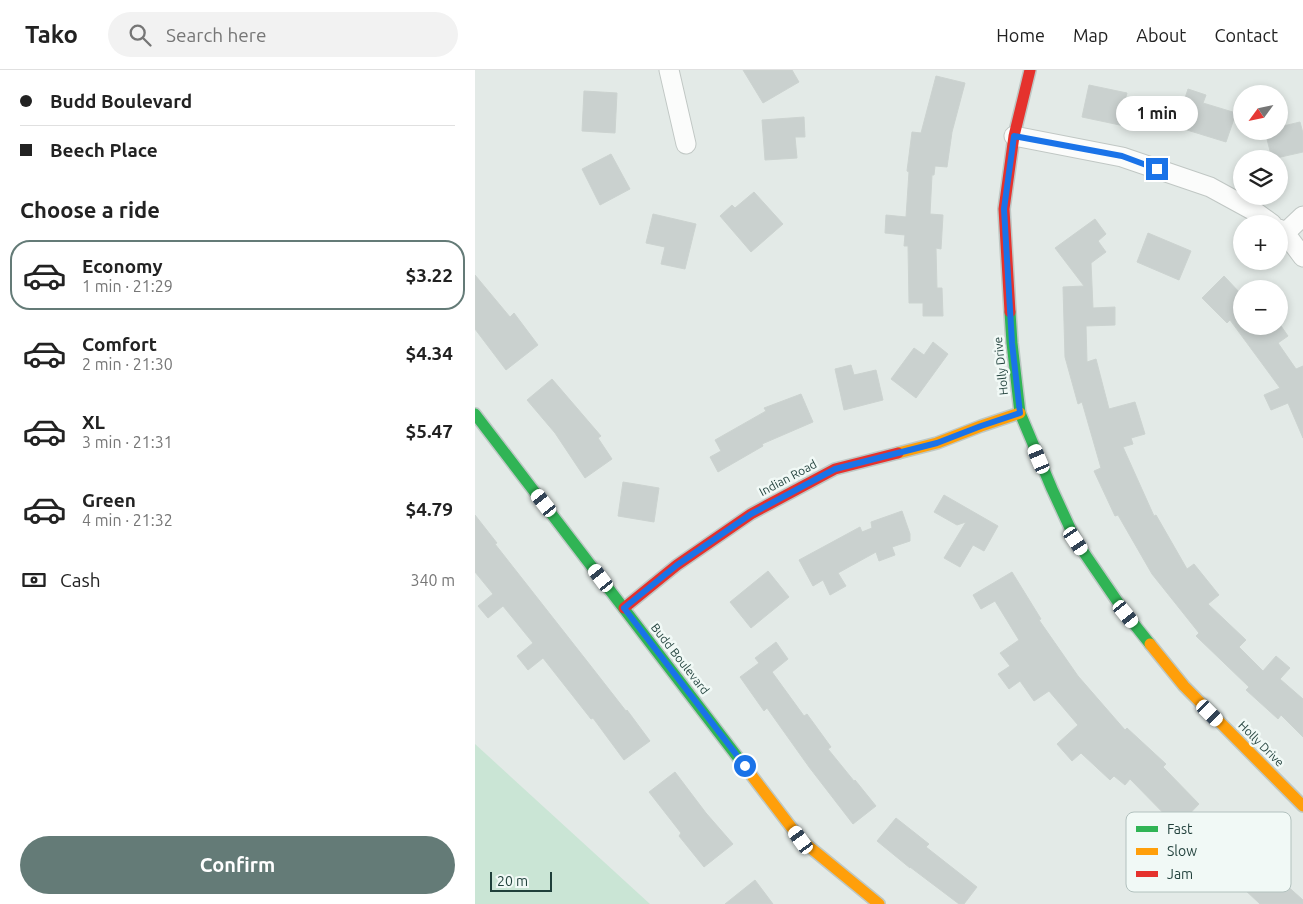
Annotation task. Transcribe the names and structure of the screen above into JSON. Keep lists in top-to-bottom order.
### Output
{
  "streets": {
    "street": ["Holly Drive", "Indian Road", "Budd Boulevard"]
  },
  "crossings": [
    ["Holly Drive", "Indian Road"],
    ["Indian Road", "Budd Boulevard"]
  ],
  "legend": ["Fast", "Slow", "Jam"],
  "scale_bar": "20 m",
  "north": "bottom left",
  "page": {
    "header": "Tako",
    "search": "Search here",
    "nav": [
      "Home",
      "Map",
      "About",
      "Contact"
    ],
    "banner": ["Budd Boulevard", "Beech Place"],
    "map_buttons": ["+", "−"],
    "bubble": "1 min",
    "heading": "Choose a ride",
    "list": [
      {
        "name": "Economy",
        "note": "1 min · 21:29",
        "value": "$3.22"
      },
      {
        "name": "Comfort",
        "note": "2 min · 21:30",
        "value": "$4.34"
      },
      {
        "name": "XL",
        "note": "3 min · 21:31",
        "value": "$5.47"
      },
      {
        "name": "Green",
        "note": "4 min · 21:32",
        "value": "$4.79"
      }
    ],
    "pay": ["Cash", "340 m"],
    "buttons": "Confirm",
    "scale": "20 m"
  }
}
